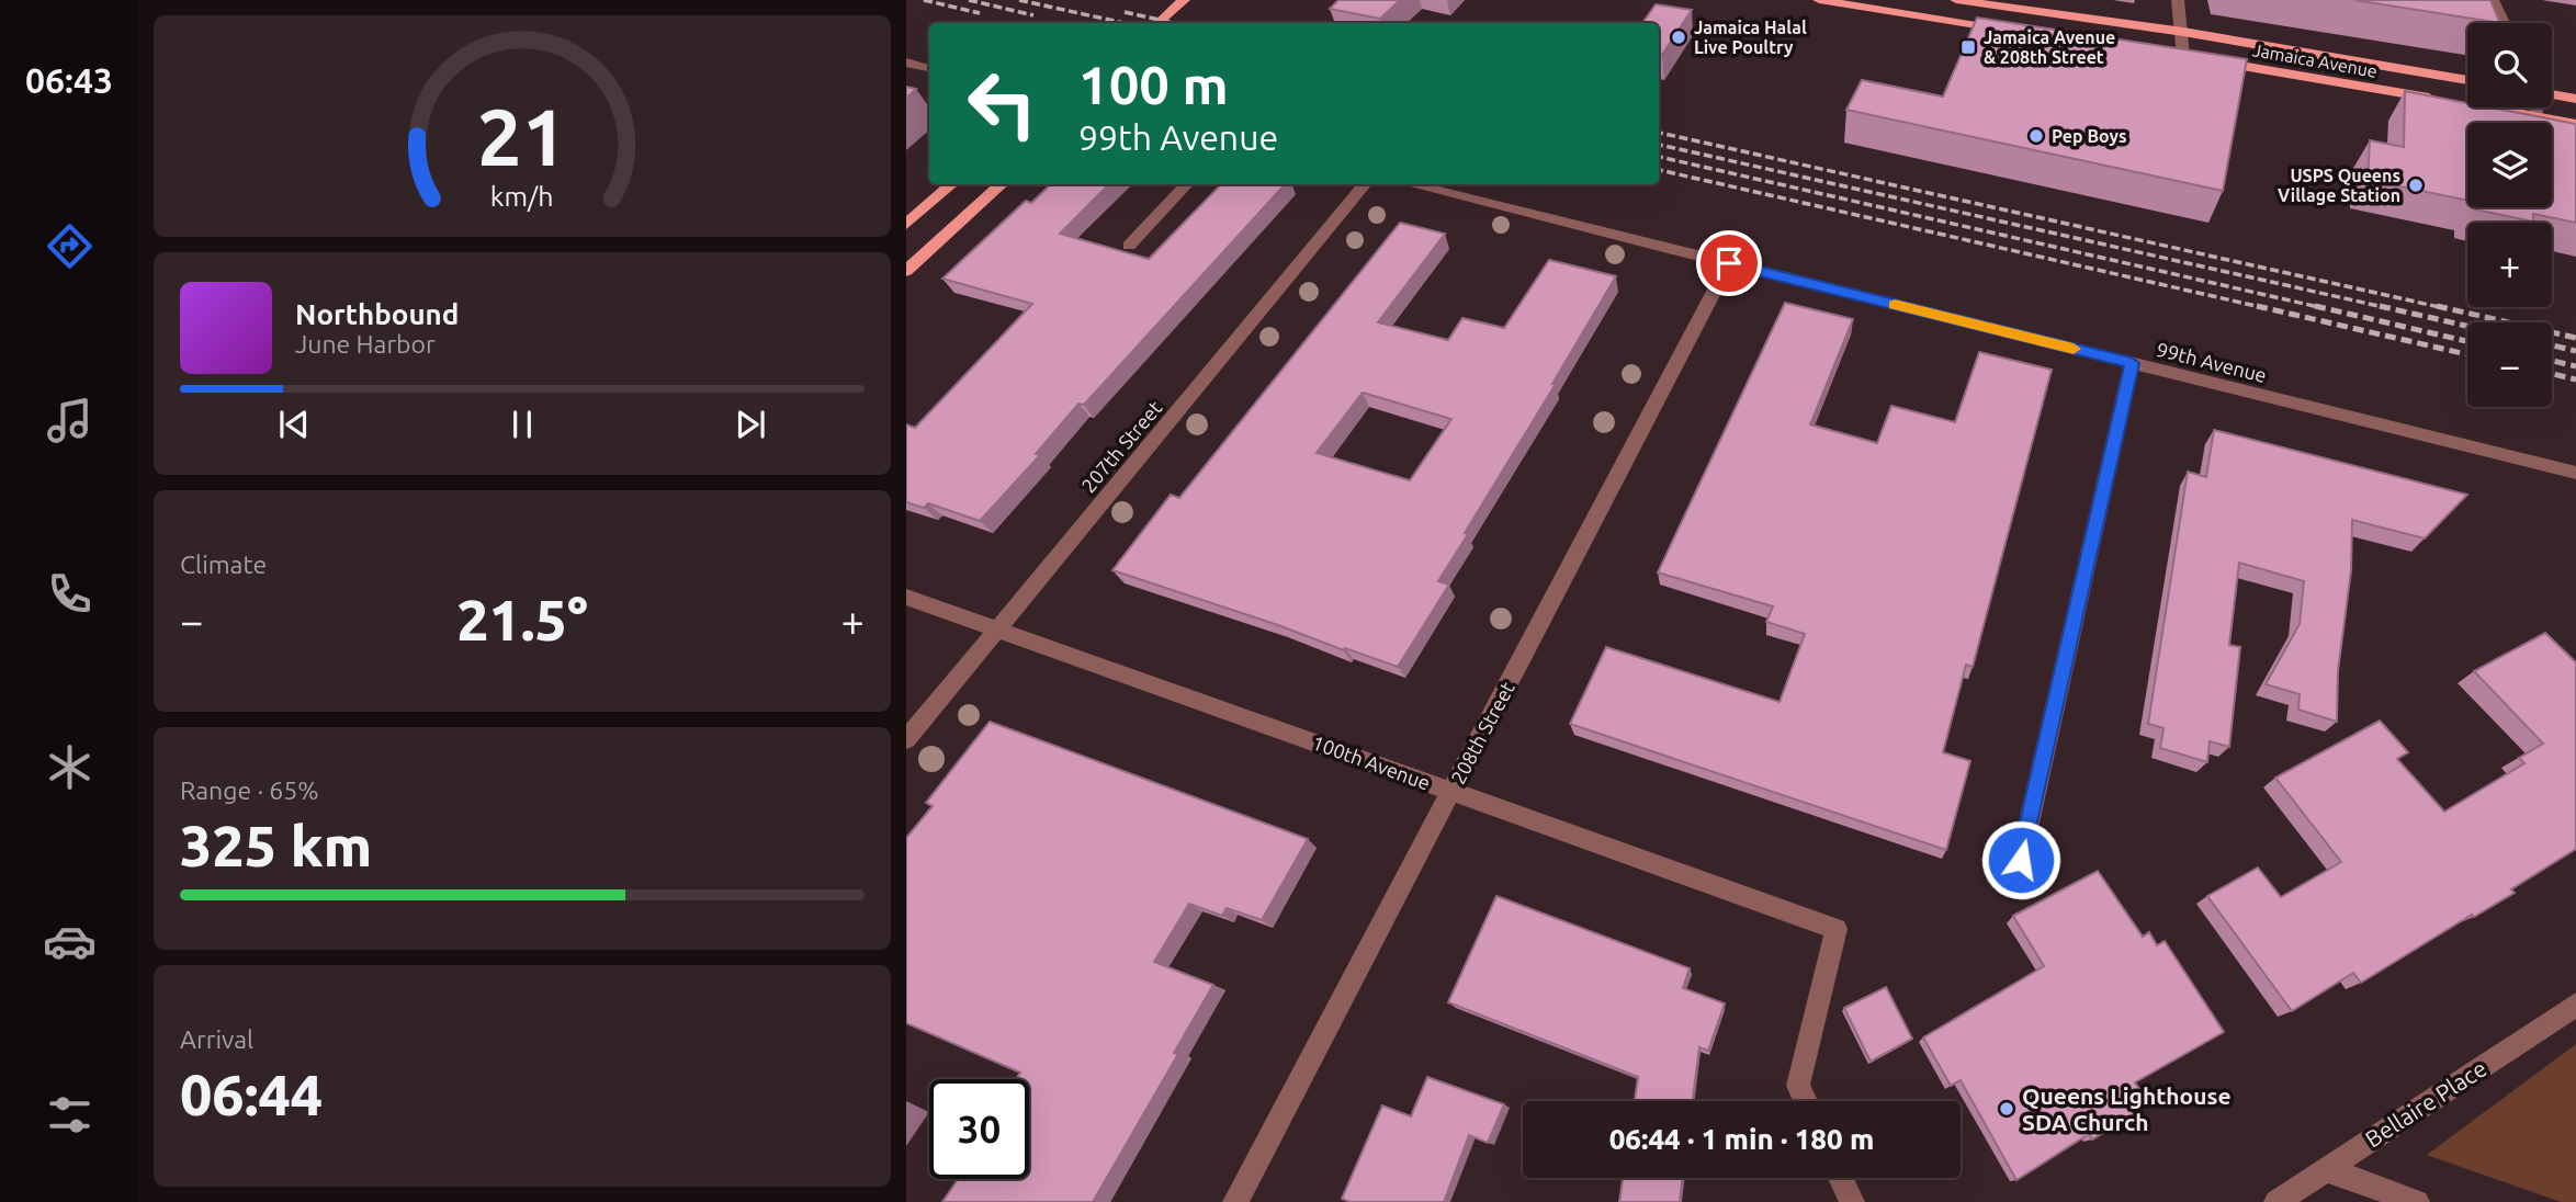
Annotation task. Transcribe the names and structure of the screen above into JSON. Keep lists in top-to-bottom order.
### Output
{
  "streets": {
    "main road": ["Jamaica Avenue"],
    "street": [
      "99th Avenue",
      "207th Street",
      "208th Street",
      "100th Avenue",
      "Bellaire Place"
    ]
  },
  "crossings": [
    ["99th Avenue", "208th Street"],
    ["207th Street", "100th Avenue"],
    ["208th Street", "100th Avenue"]
  ],
  "places": {
    "other": [
      "Jamaica Halal Live Poultry",
      "Pep Boys",
      "USPS Queens Village Station",
      "Queens Lighthouse SDA Church"
    ],
    "transit": ["Jamaica Avenue & 208th Street"]
  },
  "page": {
    "tabs": "06:43",
    "map_buttons": ["+", "−"],
    "turn": ["100 m", "99th Avenue"],
    "song": ["Northbound", "June Harbor"],
    "tile": [
      "Climate",
      ["Range · 65%", "325 km"],
      ["Arrival", "06:44"]
    ],
    "heat": ["−", "21.5°", "+"],
    "limit": "30",
    "trip": "06:44 · 1 min · 180 m",
    "gauge": ["21", "km/h"]
  }
}
